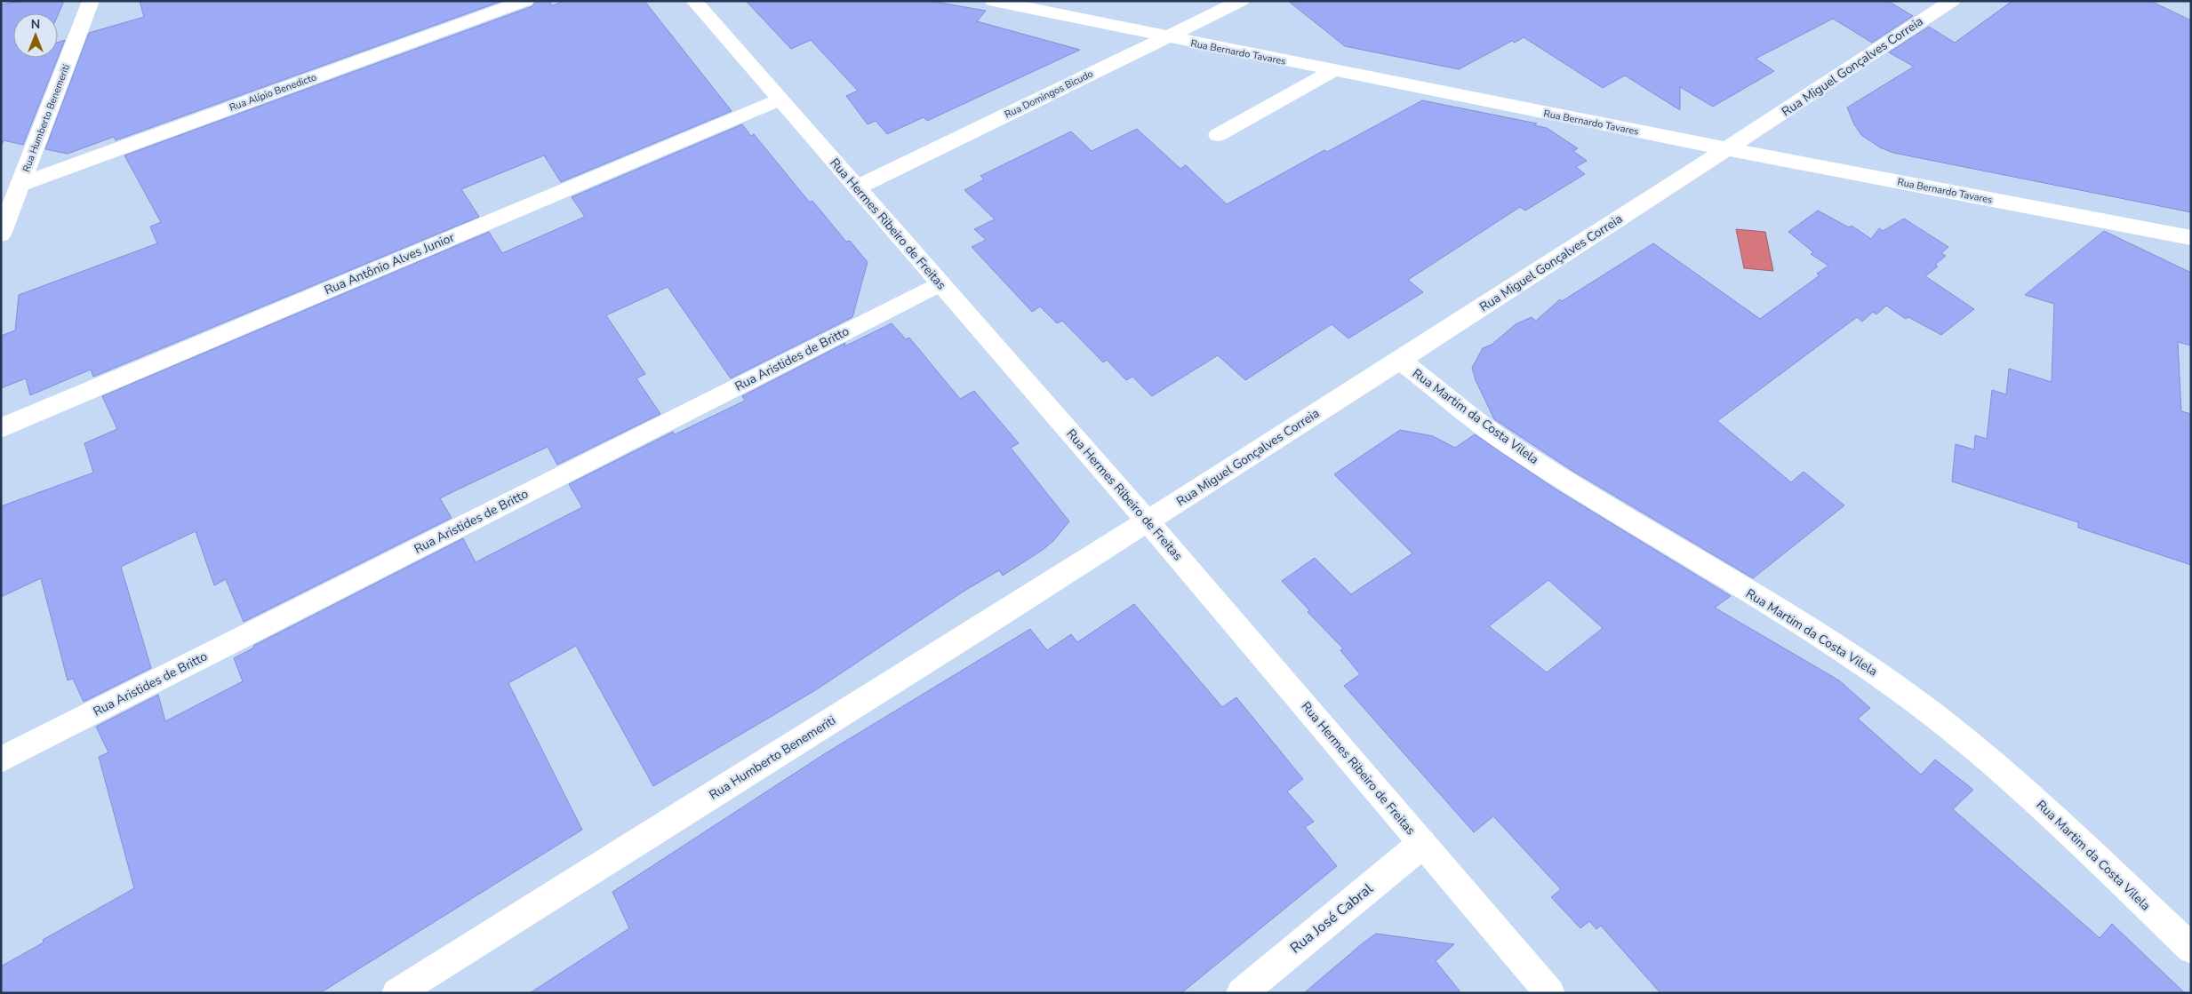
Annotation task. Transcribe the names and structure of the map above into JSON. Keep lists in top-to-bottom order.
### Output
{
  "streets": {
    "street": [
      "Rua Bernardo Tavares",
      "Rua Miguel Gonçalves Correia",
      "Rua Alípio Benedicto",
      "Rua Domingos Bicudo",
      "Rua Humberto Benemeriti",
      "Rua Hermes Ribeiro de Freitas",
      "Rua Antônio Alves Junior",
      "Rua Aristides de Britto",
      "Rua Martim da Costa Vilela",
      "Rua José Cabral"
    ]
  },
  "crossings": [
    ["Rua Bernardo Tavares", "Rua Miguel Gonçalves Correia"],
    ["Rua Bernardo Tavares", "Rua Domingos Bicudo"],
    ["Rua Miguel Gonçalves Correia", "Rua Humberto Benemeriti"],
    ["Rua Miguel Gonçalves Correia", "Rua Hermes Ribeiro de Freitas"],
    ["Rua Miguel Gonçalves Correia", "Rua Martim da Costa Vilela"],
    ["Rua Alípio Benedicto", "Rua Humberto Benemeriti"],
    ["Rua Domingos Bicudo", "Rua Hermes Ribeiro de Freitas"],
    ["Rua Humberto Benemeriti", "Rua Hermes Ribeiro de Freitas"],
    ["Rua Hermes Ribeiro de Freitas", "Rua Antônio Alves Junior"],
    ["Rua Hermes Ribeiro de Freitas", "Rua Aristides de Britto"],
    ["Rua Hermes Ribeiro de Freitas", "Rua José Cabral"]
  ],
  "north": "top"
}
